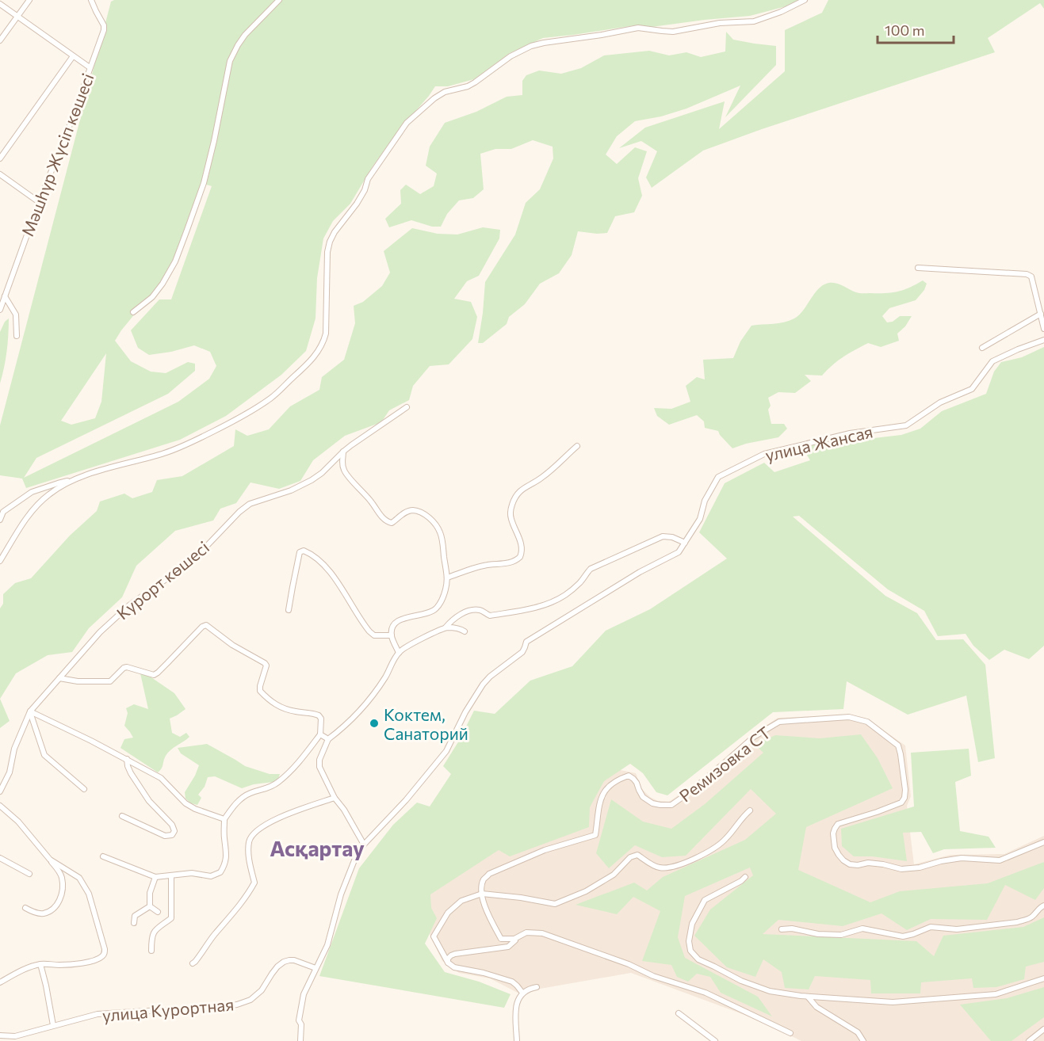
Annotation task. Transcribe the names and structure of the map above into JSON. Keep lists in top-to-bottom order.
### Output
{
  "streets": {
    "street": [
      "Мәшhүр Жүсіп көшесі",
      "улица Жансая",
      "Курорт көшесі",
      "Ремизовка СТ",
      "улица Курортная"
    ]
  },
  "crossings": [
    ["улица Жансая", "улица Курортная"]
  ],
  "districts": ["Асқартау"],
  "places": ["Коктем, Санаторий"],
  "scale_bar": "100 m"
}
